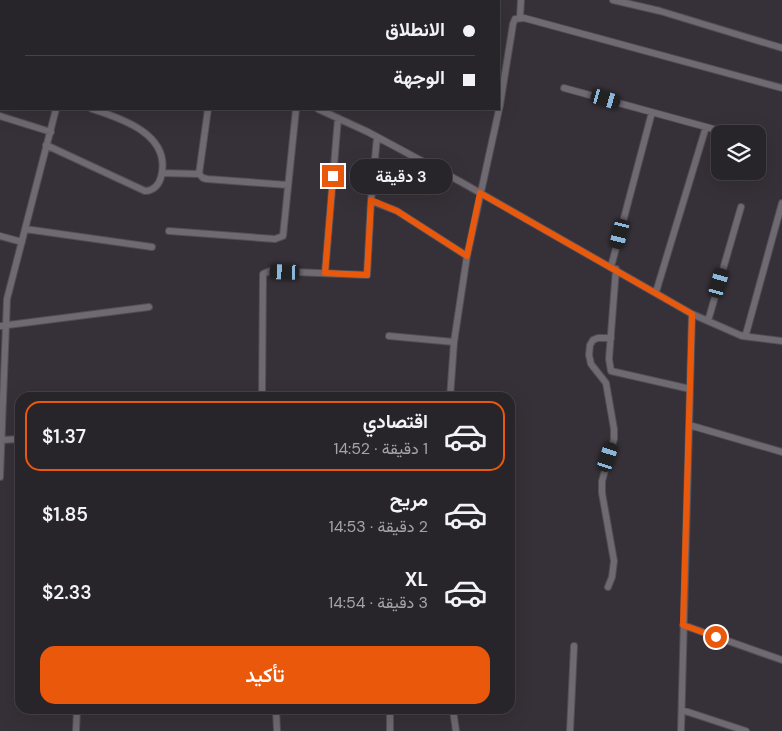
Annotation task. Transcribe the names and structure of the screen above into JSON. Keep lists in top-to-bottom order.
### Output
{
  "page": {
    "banner": ["الانطلاق", "الوجهة"],
    "bubble": "3 دقيقة",
    "list": [
      {
        "name": "اقتصادي",
        "note": "1 دقيقة · 14:52",
        "value": "$1.37"
      },
      {
        "name": "مريح",
        "note": "2 دقيقة · 14:53",
        "value": "$1.85"
      },
      {
        "name": "XL",
        "note": "3 دقيقة · 14:54",
        "value": "$2.33"
      }
    ],
    "buttons": "تأكيد"
  }
}
